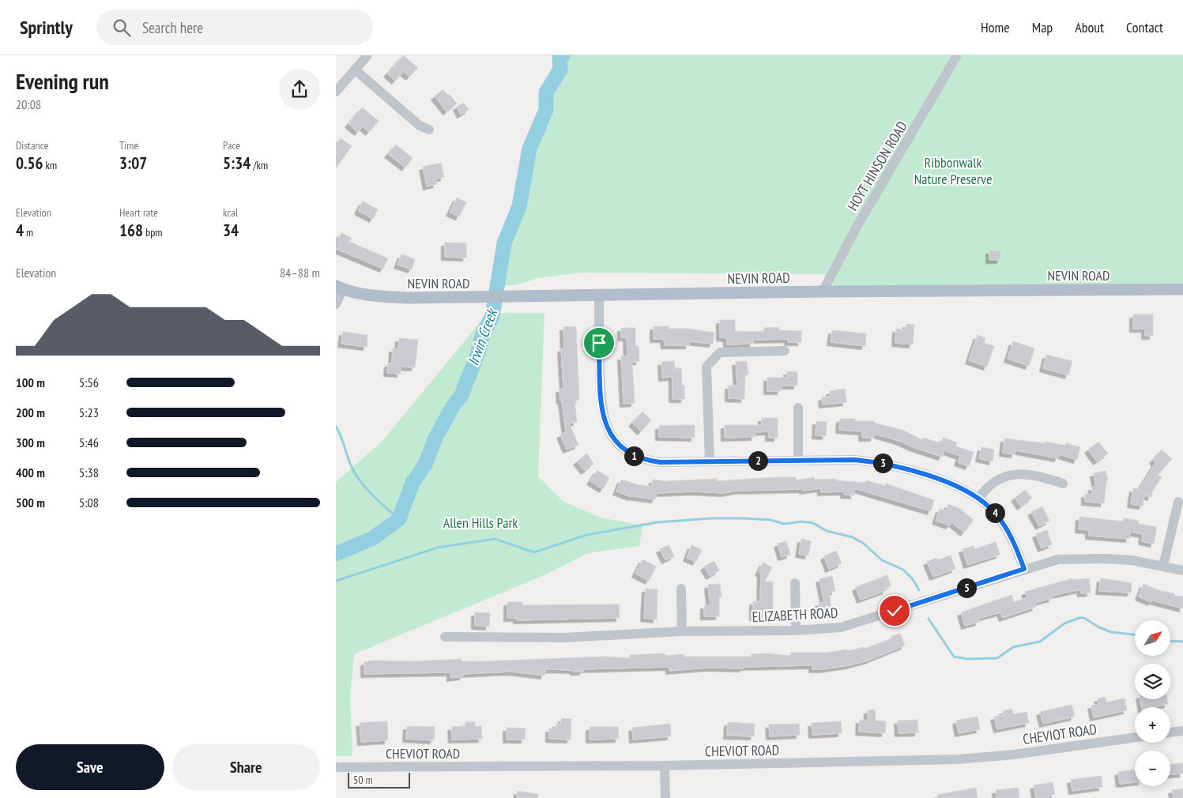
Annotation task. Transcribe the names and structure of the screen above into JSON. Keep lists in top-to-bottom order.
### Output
{
  "streets": {
    "main road": ["NEVIN ROAD"],
    "street": ["HOYT HINSON ROAD", "ELIZABETH ROAD", "CHEVIOT ROAD"]
  },
  "crossings": [
    ["HOYT HINSON ROAD", "NEVIN ROAD"]
  ],
  "water": ["Irwin Creek"],
  "parks": ["Ribbonwalk Nature Preserve", "Allen Hills Park"],
  "scale_bar": "50 m",
  "north": "top right",
  "page": {
    "header": "Sprintly",
    "search": "Search here",
    "nav": [
      "Home",
      "Map",
      "About",
      "Contact"
    ],
    "heading": ["Evening run", "20:08"],
    "stats": [
      ["Distance", "0.56 km"],
      ["Time", "3:07"],
      ["Pace", "5:34 /km"],
      ["Elevation", "4 m"],
      ["Heart rate", "168 bpm"],
      ["kcal", "34"]
    ],
    "chart": ["Elevation", "84–88 m"],
    "list": [
      {
        "name": "100 m",
        "note": "5:56"
      },
      {
        "name": "200 m",
        "note": "5:23"
      },
      {
        "name": "300 m",
        "note": "5:46"
      },
      {
        "name": "400 m",
        "note": "5:38"
      },
      {
        "name": "500 m",
        "note": "5:08"
      }
    ],
    "pins": [
      "1",
      "2",
      "3",
      "4",
      "5"
    ],
    "map_buttons": ["+", "−"],
    "buttons": ["Save", "Share"],
    "scale": "50 m"
  }
}
